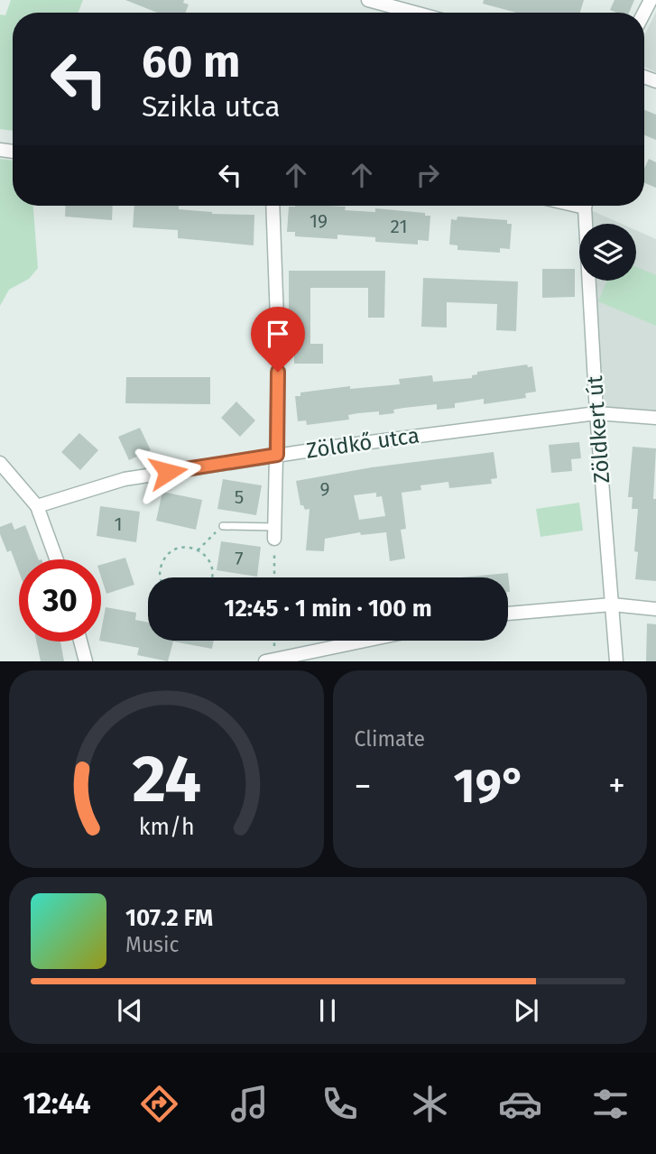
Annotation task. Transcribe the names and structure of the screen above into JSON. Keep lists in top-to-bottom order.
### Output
{
  "streets": {
    "street": ["Zöldkert út", "Zöldkő utca"]
  },
  "crossings": [
    ["Zöldkert út", "Zöldkő utca"]
  ],
  "house_numbers": [
    "19",
    "21",
    "9",
    "5",
    "1",
    "7"
  ],
  "page": {
    "turn": ["60 m", "Szikla utca"],
    "limit": "30",
    "trip": "12:45 · 1 min · 100 m",
    "tile": "Climate",
    "heat": ["−", "19°", "+"],
    "song": ["107.2 FM", "Music"],
    "tabs": "12:44",
    "gauge": ["24", "km/h"]
  }
}
